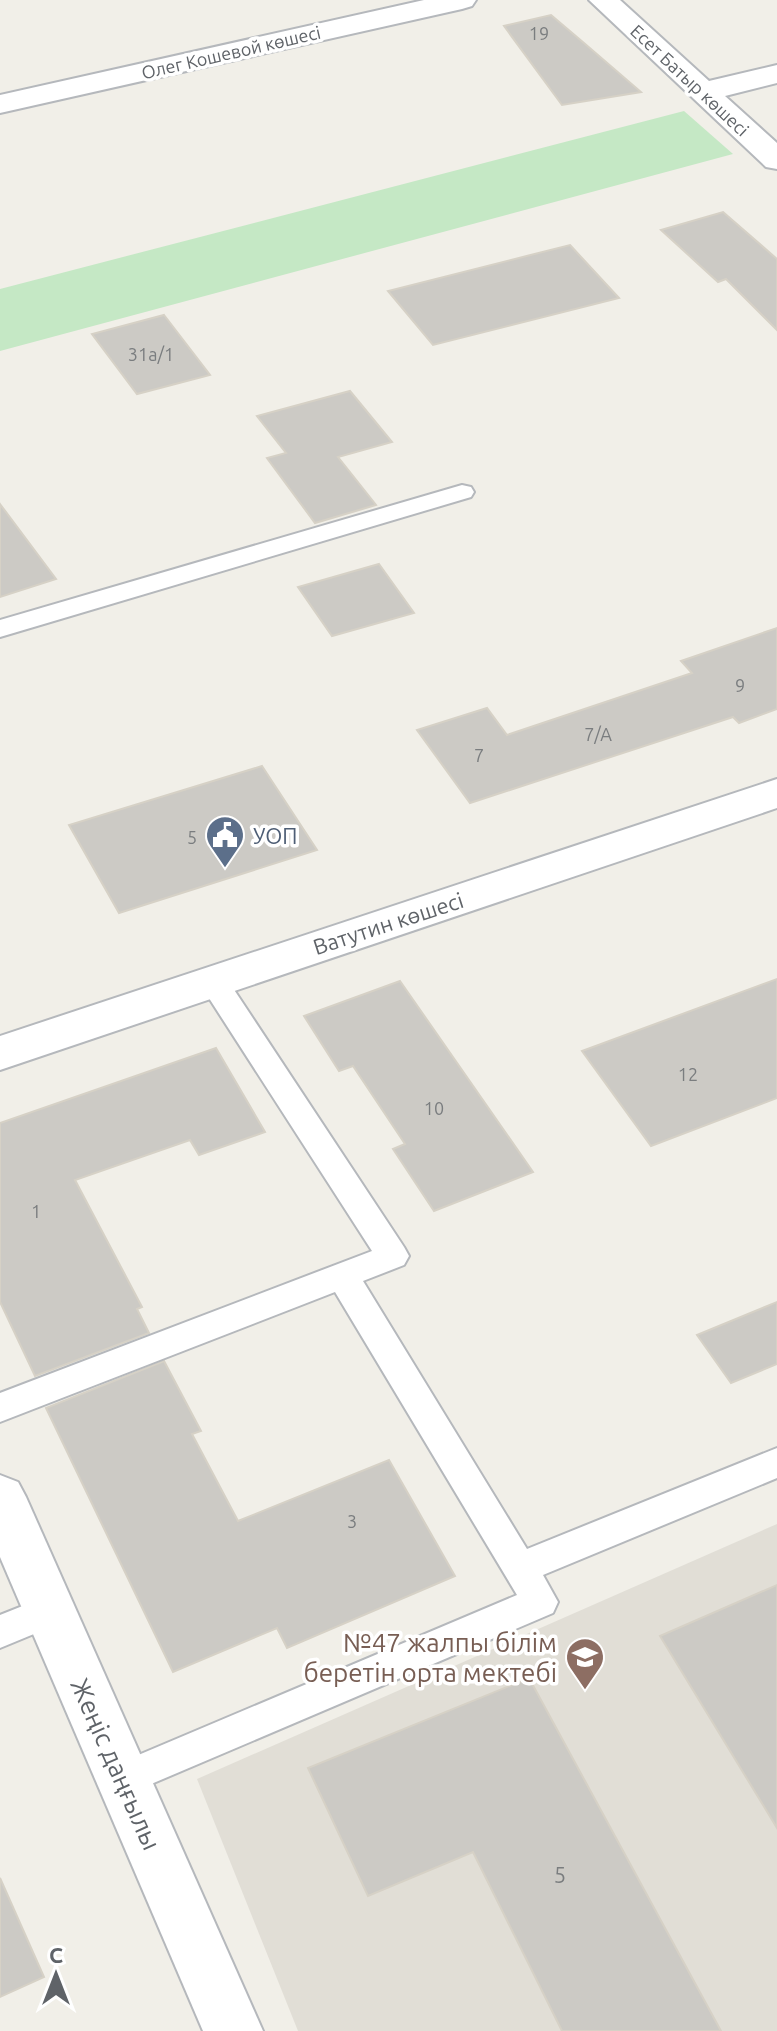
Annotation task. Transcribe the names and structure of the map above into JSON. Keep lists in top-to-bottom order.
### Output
{
  "streets": {
    "street": [
      "Олег Кошевой көшесі",
      "Есет Батыр көшесі",
      "Ватутин көшесі",
      "Жеңіс даңғылы"
    ]
  },
  "places": {
    "public building": ["УОП"],
    "school or university": ["№47 жалпы білім беретін орта мектебі"]
  },
  "house_numbers": [
    "19",
    "31а/1",
    "9",
    "7/А",
    "7",
    "5",
    "12",
    "10",
    "1",
    "3",
    "5"
  ],
  "north": "top"
}
